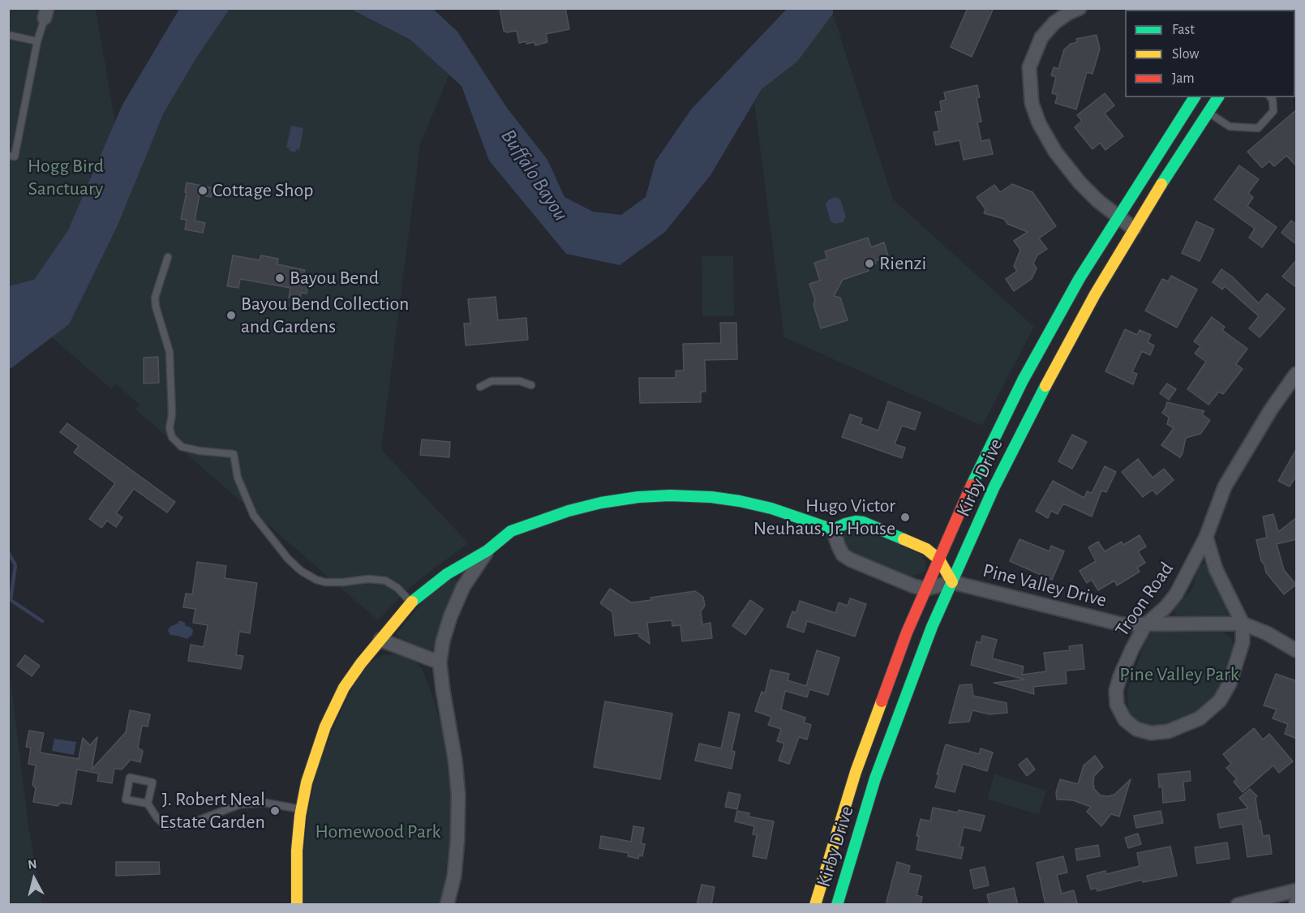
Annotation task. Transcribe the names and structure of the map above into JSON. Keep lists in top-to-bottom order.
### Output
{
  "streets": {
    "main road": ["Kirby Drive"],
    "street": ["Pine Valley Drive", "Troon Road"]
  },
  "crossings": [
    ["Kirby Drive", "Pine Valley Drive"],
    ["Pine Valley Drive", "Troon Road"]
  ],
  "water": ["Buffalo Bayou"],
  "parks": ["Hogg Bird Sanctuary", "Pine Valley Park", "Homewood Park"],
  "places": [
    "Cottage Shop",
    "Rienzi",
    "Bayou Bend",
    "Bayou Bend Collection and Gardens",
    "Hugo Victor Neuhaus, Jr. House",
    "J. Robert Neal Estate Garden"
  ],
  "legend": ["Fast", "Slow", "Jam"],
  "north": "top"
}
